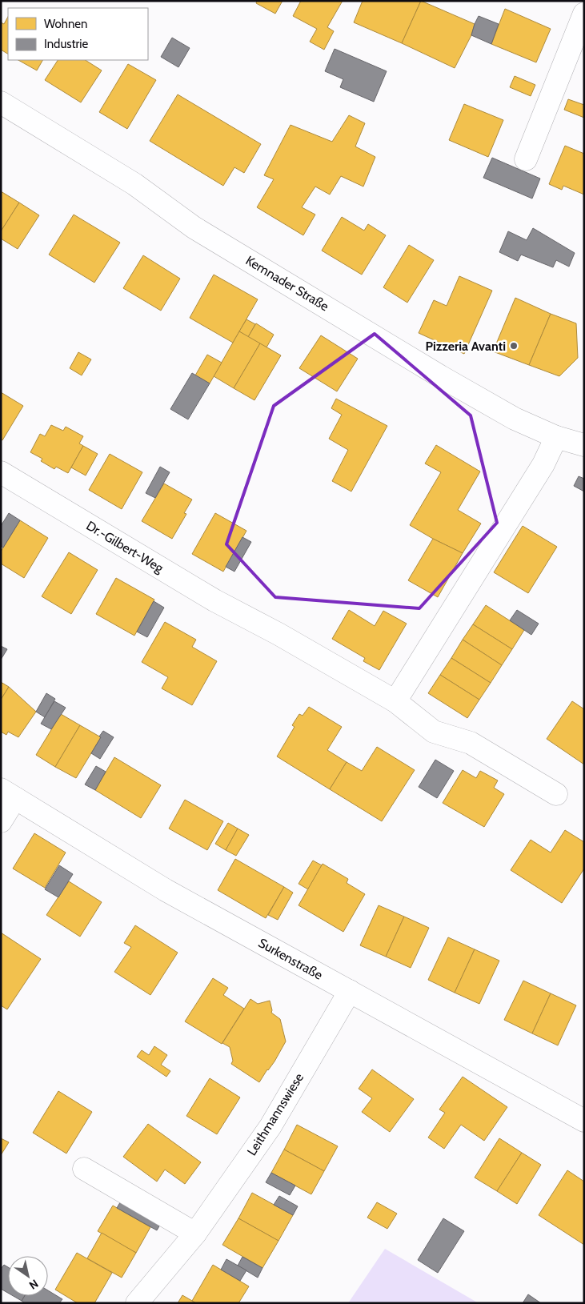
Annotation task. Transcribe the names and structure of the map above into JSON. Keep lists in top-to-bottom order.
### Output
{
  "streets": {
    "street": [
      "Kemnader Straße",
      "Dr.-Gilbert-Weg",
      "Surkenstraße",
      "Leithmannswiese"
    ]
  },
  "crossings": [
    ["Surkenstraße", "Leithmannswiese"]
  ],
  "places": ["Pizzeria Avanti"],
  "legend": ["Wohnen", "Industrie"],
  "north": "bottom right"
}
